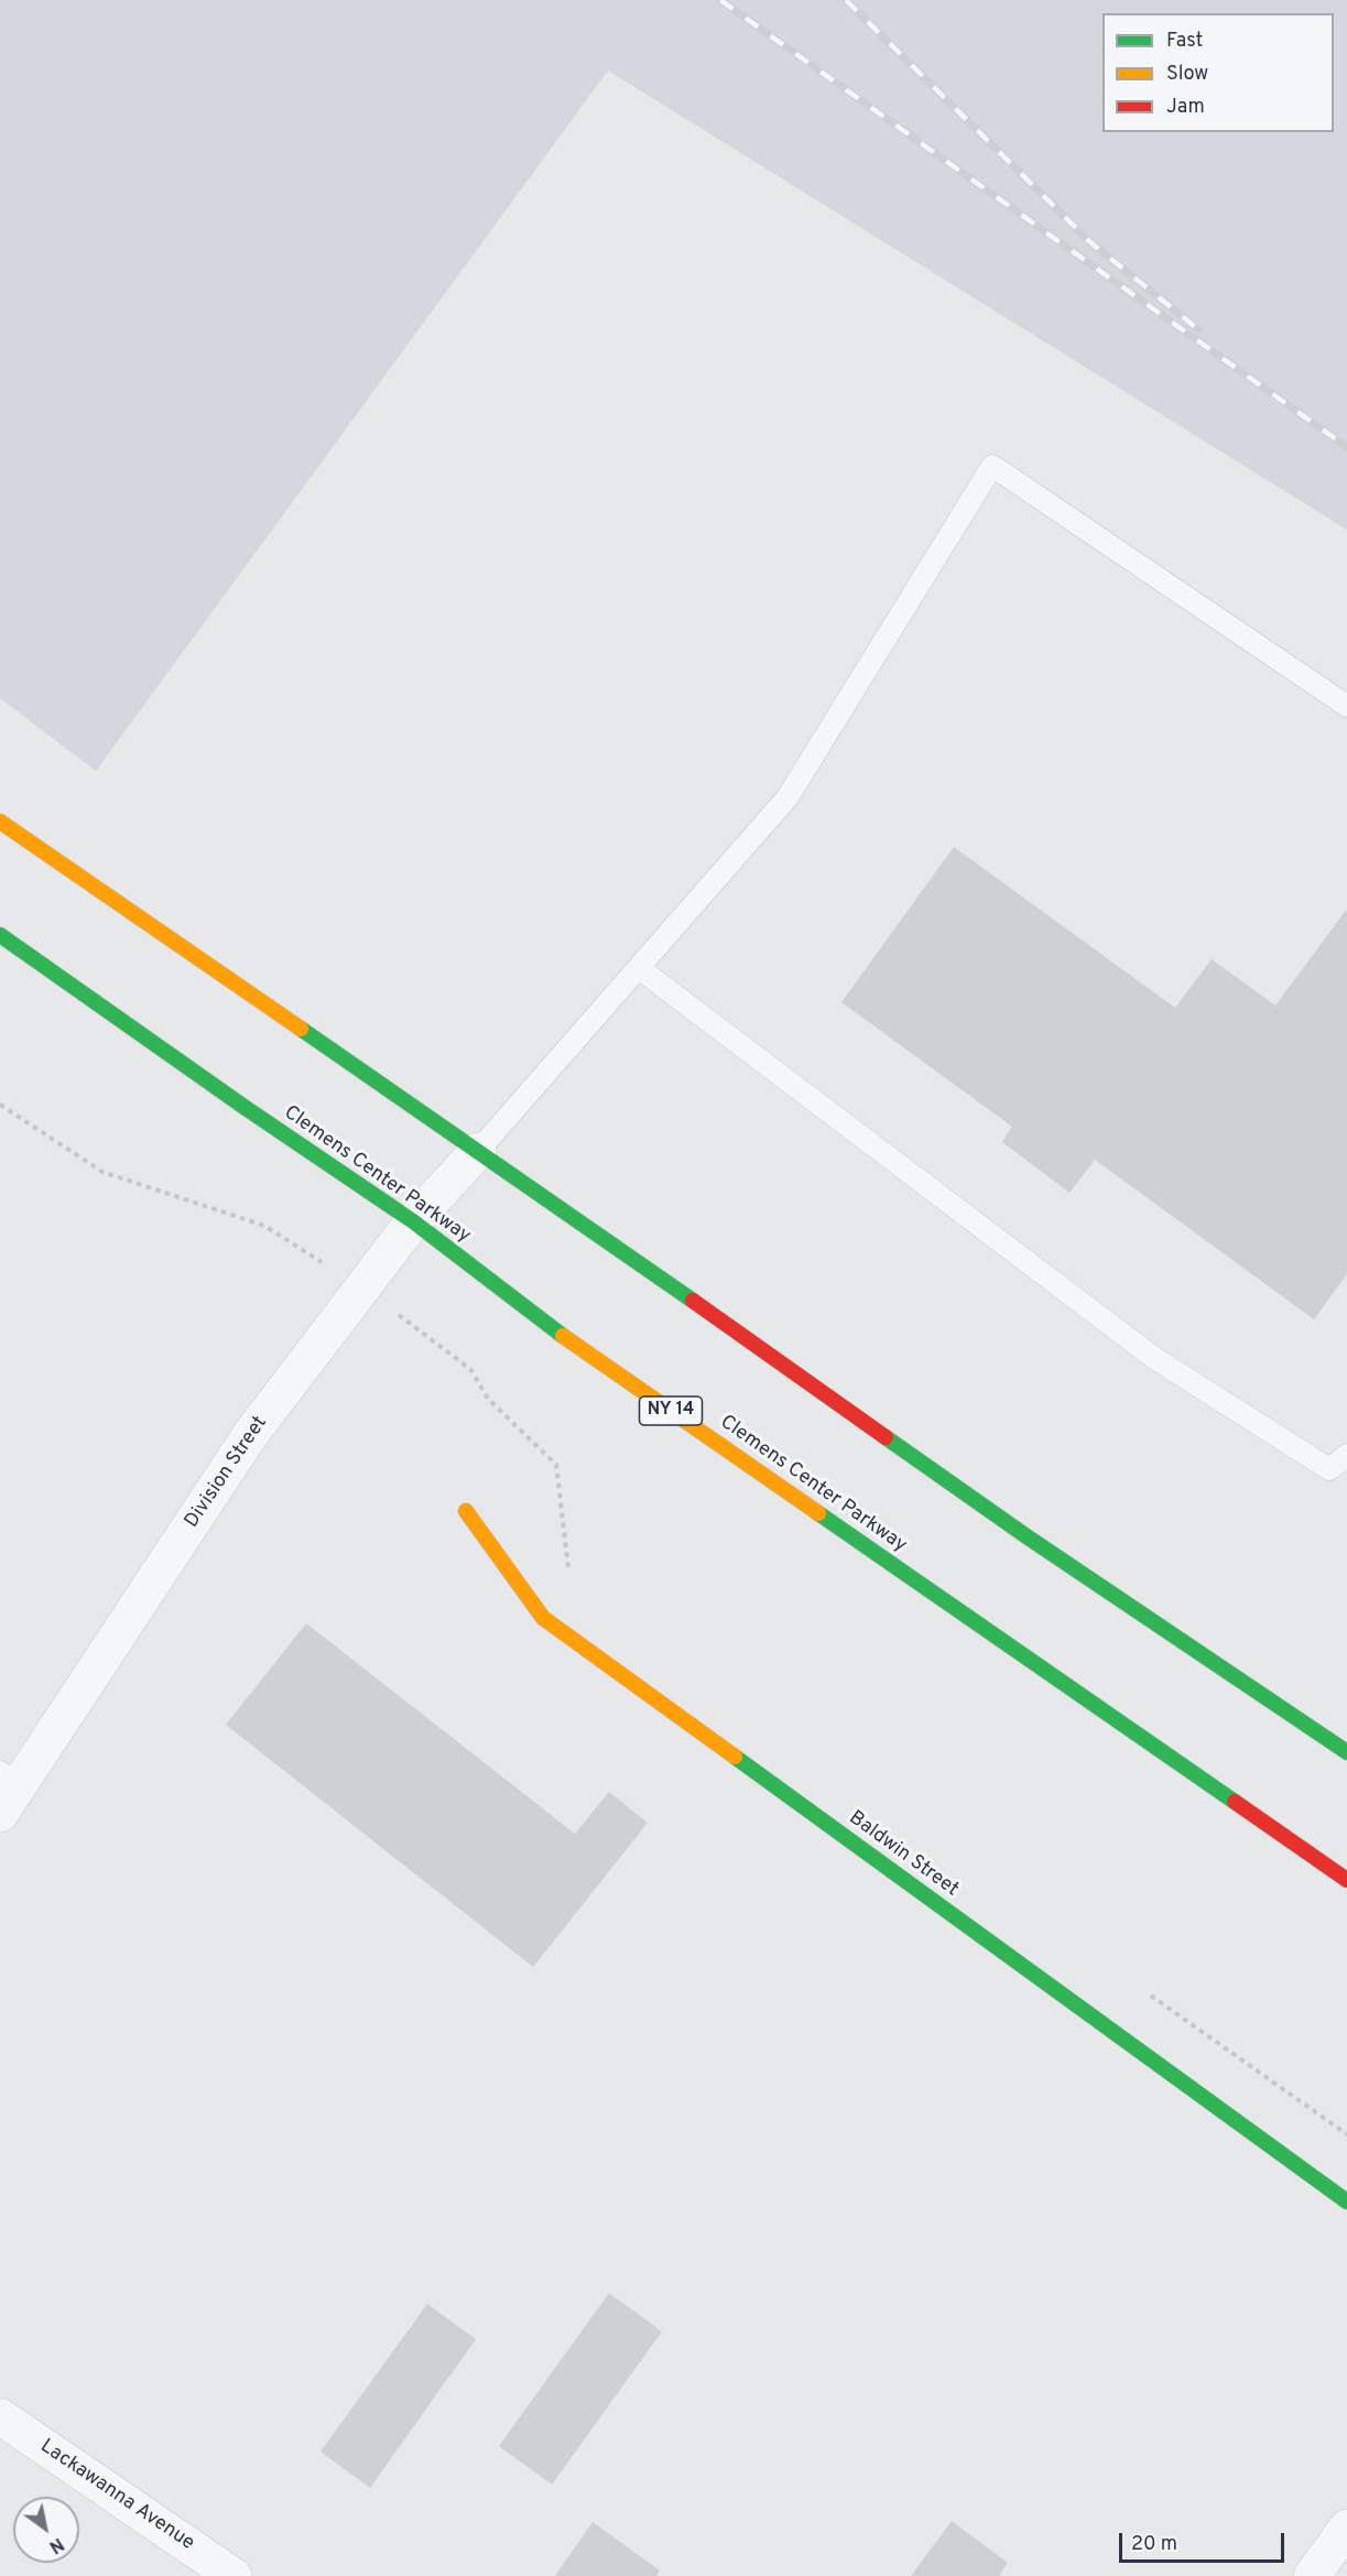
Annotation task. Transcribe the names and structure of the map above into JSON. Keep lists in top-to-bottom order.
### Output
{
  "streets": {
    "main road": ["Clemens Center Parkway", "NY 14", "Baldwin Street"],
    "street": ["Division Street", "Lackawanna Avenue"]
  },
  "crossings": [
    ["Clemens Center Parkway", "Division Street"]
  ],
  "legend": ["Fast", "Slow", "Jam"],
  "scale_bar": "20 m",
  "north": "bottom right"
}
